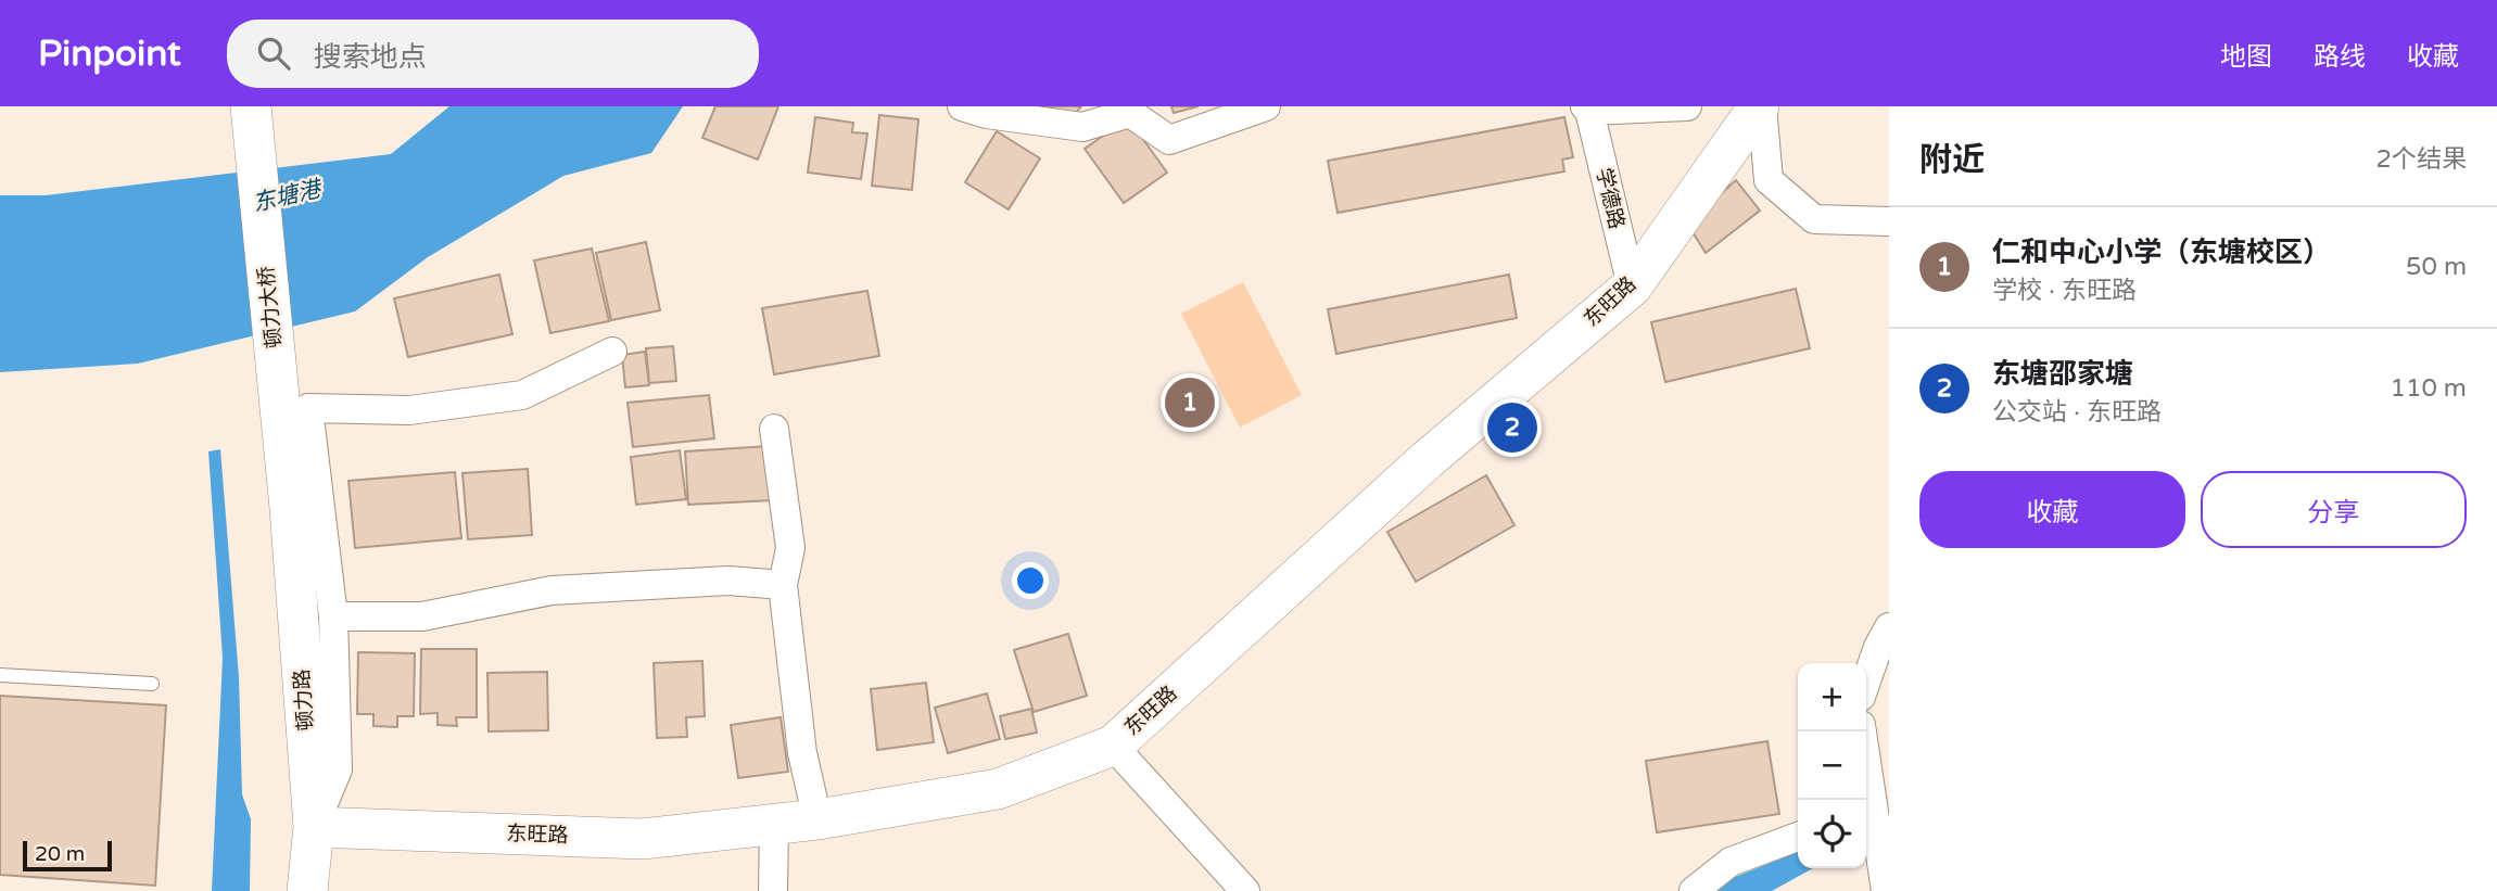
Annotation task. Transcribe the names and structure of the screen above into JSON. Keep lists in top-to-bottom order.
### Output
{
  "streets": {
    "street": [
      "学德路",
      "东旺路",
      "顿力大桥",
      "顿力路"
    ]
  },
  "crossings": [
    ["学德路", "东旺路"],
    ["东旺路", "顿力路"],
    ["顿力大桥", "顿力路"]
  ],
  "water": ["东塘港"],
  "scale_bar": "20 m",
  "page": {
    "header": "Pinpoint",
    "search": "搜索地点",
    "nav": ["地图", "路线", "收藏"],
    "heading": ["附近", "2个结果"],
    "list": [
      {
        "mark": "1",
        "name": "仁和中心小学（东塘校区）",
        "note": "学校 · 东旺路",
        "value": "50 m"
      },
      {
        "mark": "2",
        "name": "东塘邵家塘",
        "note": "公交站 · 东旺路",
        "value": "110 m"
      }
    ],
    "pins": ["1", "2"],
    "buttons": ["收藏", "分享"],
    "map_buttons": ["+", "−"],
    "scale": "20 m"
  }
}
